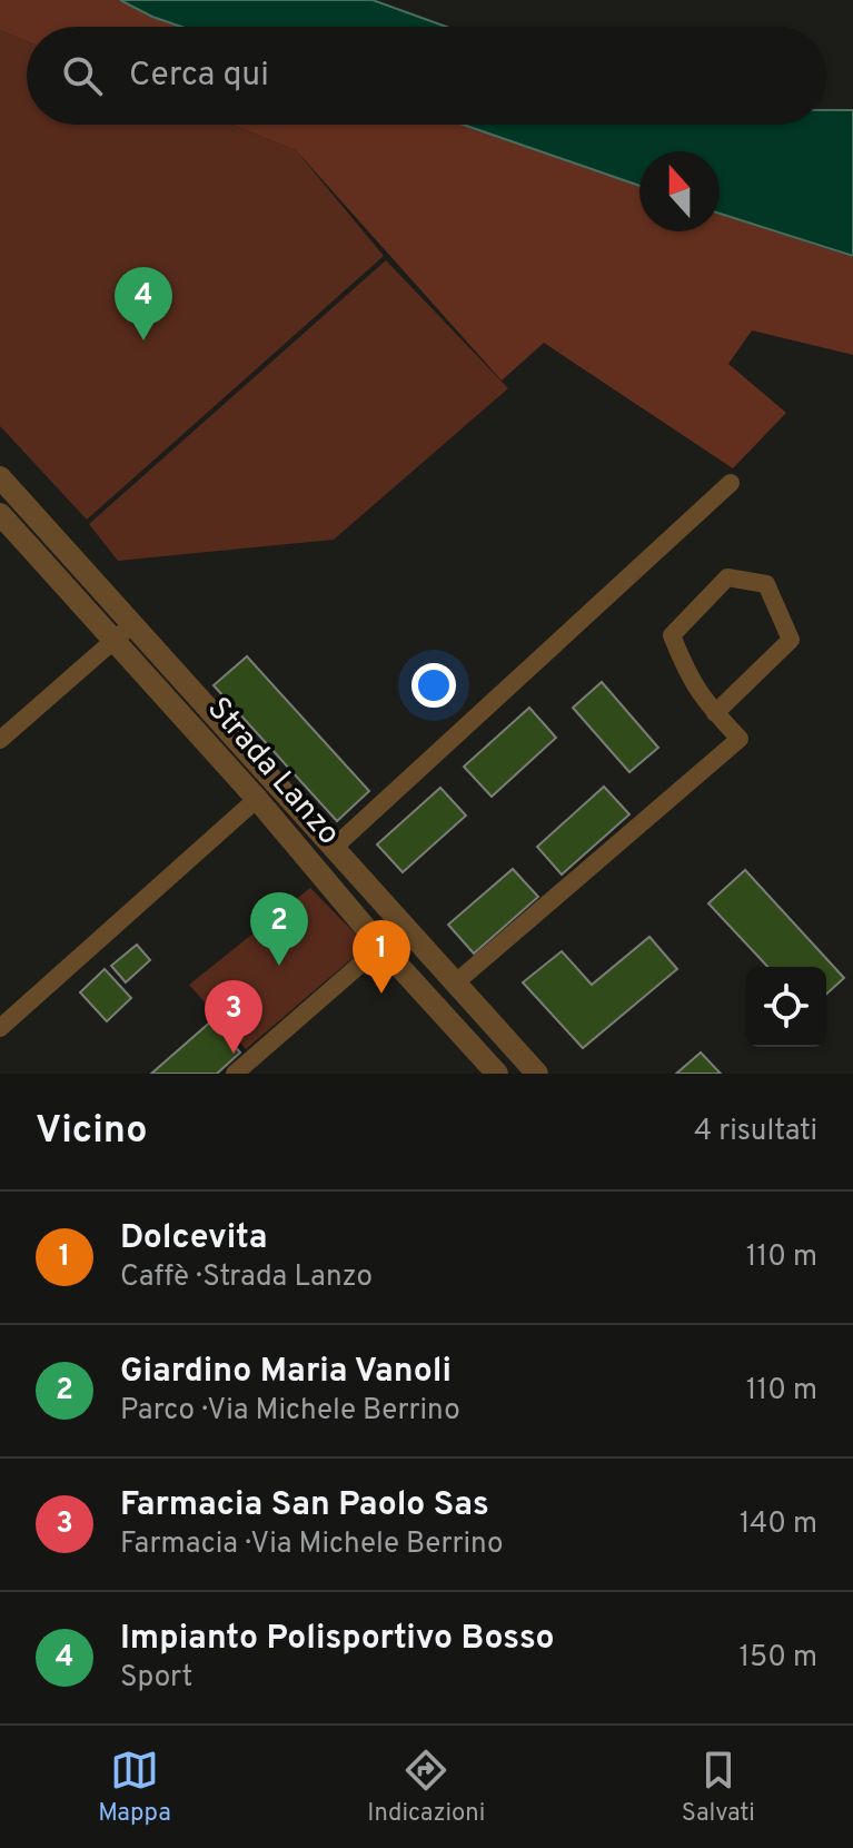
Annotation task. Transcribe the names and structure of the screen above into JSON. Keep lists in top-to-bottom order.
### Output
{
  "streets": {
    "street": ["Strada Lanzo"]
  },
  "north": "top",
  "page": {
    "search": "Cerca qui",
    "pins": [
      "4",
      "2",
      "1",
      "3"
    ],
    "heading": ["Vicino", "4 risultati"],
    "list": [
      {
        "mark": "1",
        "name": "Dolcevita",
        "note": "Caffè · Strada Lanzo",
        "value": "110 m"
      },
      {
        "mark": "2",
        "name": "Giardino Maria Vanoli",
        "note": "Parco · Via Michele Berrino",
        "value": "110 m"
      },
      {
        "mark": "3",
        "name": "Farmacia San Paolo Sas",
        "note": "Farmacia · Via Michele Berrino",
        "value": "140 m"
      },
      {
        "mark": "4",
        "name": "Impianto Polisportivo Bosso",
        "note": "Sport",
        "value": "150 m"
      }
    ],
    "nav": ["Mappa", "Indicazioni", "Salvati"]
  }
}
